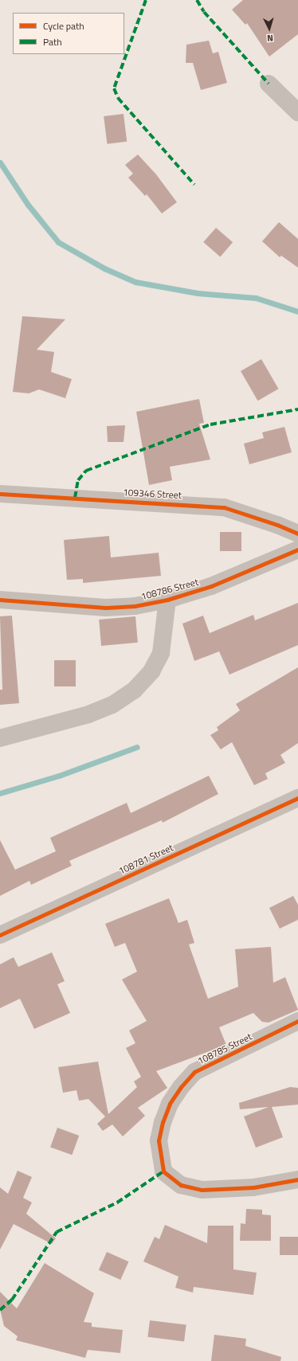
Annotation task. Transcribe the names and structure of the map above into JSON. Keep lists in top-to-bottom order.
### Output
{
  "streets": {
    "street": [
      "109346 Street",
      "108786 Street",
      "108781 Street",
      "108785 Street"
    ]
  },
  "legend": ["Cycle path", "Path"],
  "north": "bottom"
}
